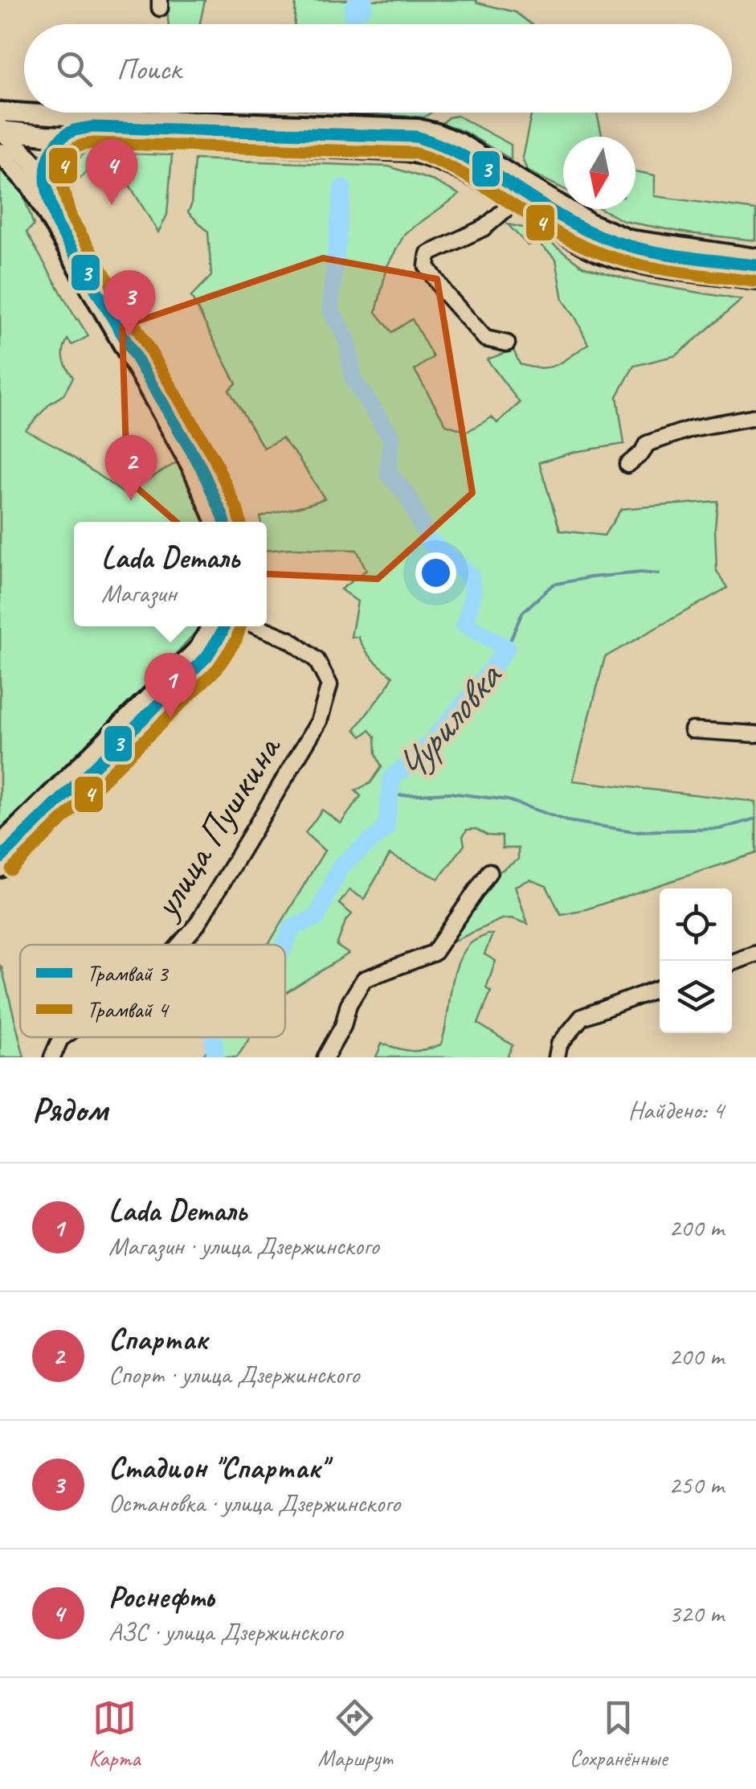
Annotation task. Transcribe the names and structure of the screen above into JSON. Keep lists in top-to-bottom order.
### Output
{
  "streets": {
    "street": ["улица Пушкина"]
  },
  "water": ["Чуриловка"],
  "lines": ["tram line 3", "tram line 4"],
  "legend": ["Трамвай 3", "Трамвай 4"],
  "north": "bottom",
  "page": {
    "search": "Поиск",
    "pins": [
      "4",
      "3",
      "2",
      "1"
    ],
    "popup": ["Lada Dеталь", "Магазин"],
    "heading": ["Рядом", "Найдено: 4"],
    "list": [
      {
        "mark": "1",
        "name": "Lada Dеталь",
        "note": "Магазин · улица Дзержинского",
        "value": "200 m"
      },
      {
        "mark": "2",
        "name": "Спартак",
        "note": "Спорт · улица Дзержинского",
        "value": "200 m"
      },
      {
        "mark": "3",
        "name": "Стадион \"Спартак\"",
        "note": "Остановка · улица Дзержинского",
        "value": "250 m"
      },
      {
        "mark": "4",
        "name": "Роснефть",
        "note": "АЗС · улица Дзержинского",
        "value": "320 m"
      }
    ],
    "nav": ["Карта", "Маршрут", "Сохранённые"]
  }
}
